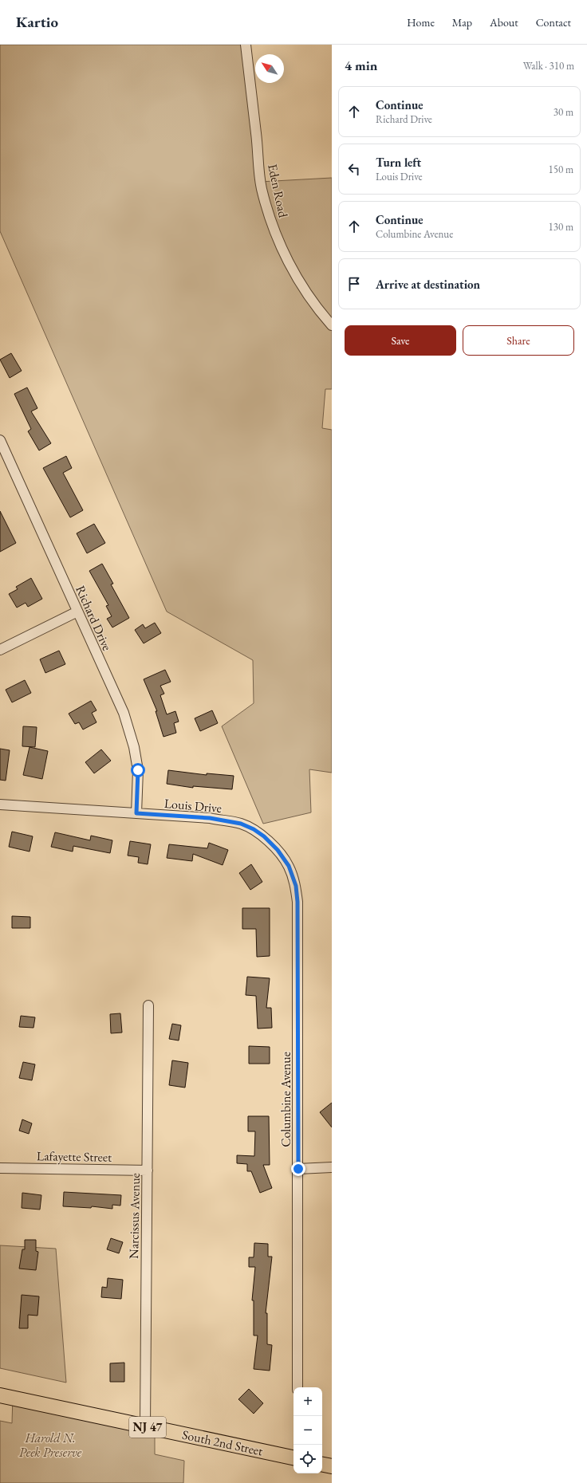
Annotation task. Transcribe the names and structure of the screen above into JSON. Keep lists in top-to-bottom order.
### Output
{
  "streets": {
    "main road": ["NJ 47", "South 2nd Street"],
    "street": [
      "Eden Road",
      "Richard Drive",
      "Louis Drive",
      "Columbine Avenue",
      "Lafayette Street",
      "Narcissus Avenue"
    ]
  },
  "crossings": [
    ["Richard Drive", "Louis Drive"],
    ["Louis Drive", "Columbine Avenue"],
    ["Lafayette Street", "Narcissus Avenue"],
    ["Narcissus Avenue", "South 2nd Street"]
  ],
  "parks": ["Harold N. Peek Preserve"],
  "north": "top left",
  "page": {
    "header": "Kartio",
    "nav": [
      "Home",
      "Map",
      "About",
      "Contact"
    ],
    "heading": ["4 min", "Walk · 310 m"],
    "list": [
      ["Continue", "Richard Drive", "30 m"],
      ["Turn left", "Louis Drive", "150 m"],
      ["Continue", "Columbine Avenue", "130 m"],
      "Arrive at destination"
    ],
    "buttons": ["Save", "Share"],
    "map_buttons": ["+", "−"]
  }
}
